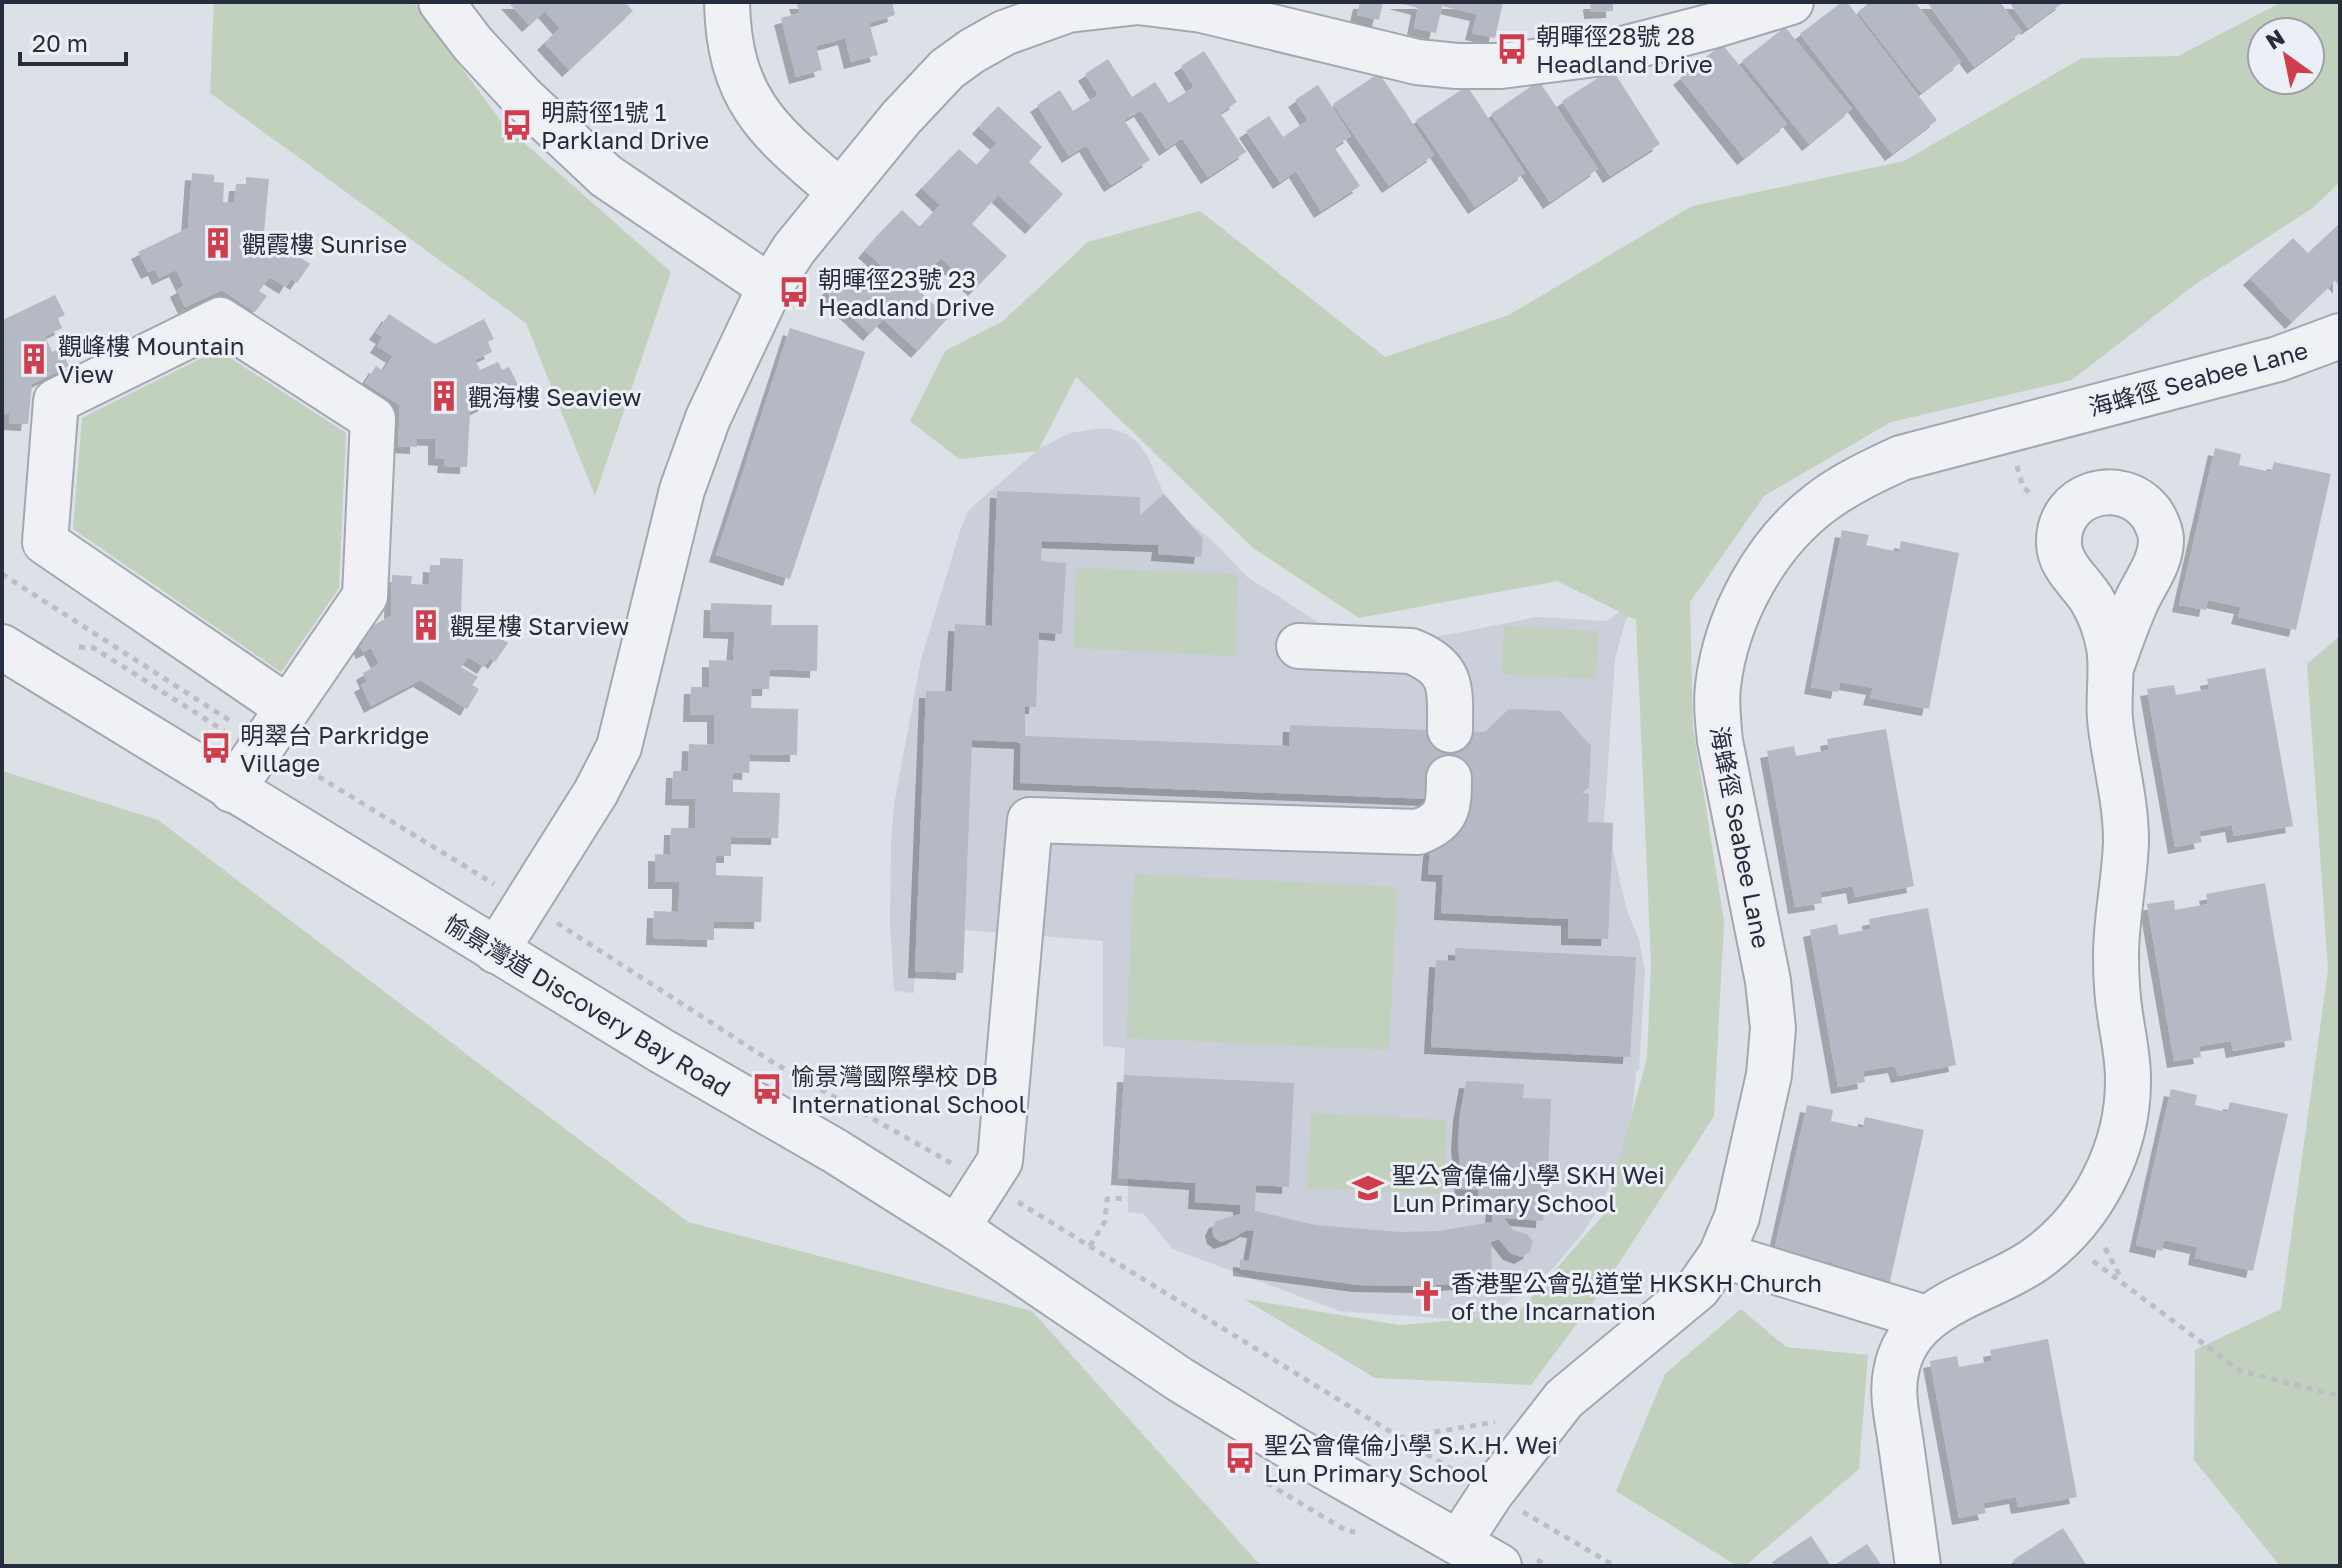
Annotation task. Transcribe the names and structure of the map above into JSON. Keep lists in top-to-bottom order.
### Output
{
  "streets": {
    "street": ["海蜂徑 Seabee Lane", "愉景灣道 Discovery Bay Road"]
  },
  "crossings": [
    ["海蜂徑 Seabee Lane", "愉景灣道 Discovery Bay Road"]
  ],
  "places": {
    "bus stop": [
      "朝暉徑28號 28 Headland Drive",
      "明蔚徑1號 1 Parkland Drive",
      "朝暉徑23號 23 Headland Drive",
      "明翠台 Parkridge Village",
      "愉景灣國際學校 DB International School",
      "聖公會偉倫小學 S.K.H. Wei Lun Primary School"
    ],
    "building": [
      "觀霞樓 Sunrise",
      "觀峰樓 Mountain View",
      "觀海樓 Seaview",
      "觀星樓 Starview"
    ],
    "school or university": ["聖公會偉倫小學 SKH Wei Lun Primary School"],
    "church": ["香港聖公會弘道堂 HKSKH Church of the Incarnation"]
  },
  "scale_bar": "20 m",
  "north": "top left"
}
